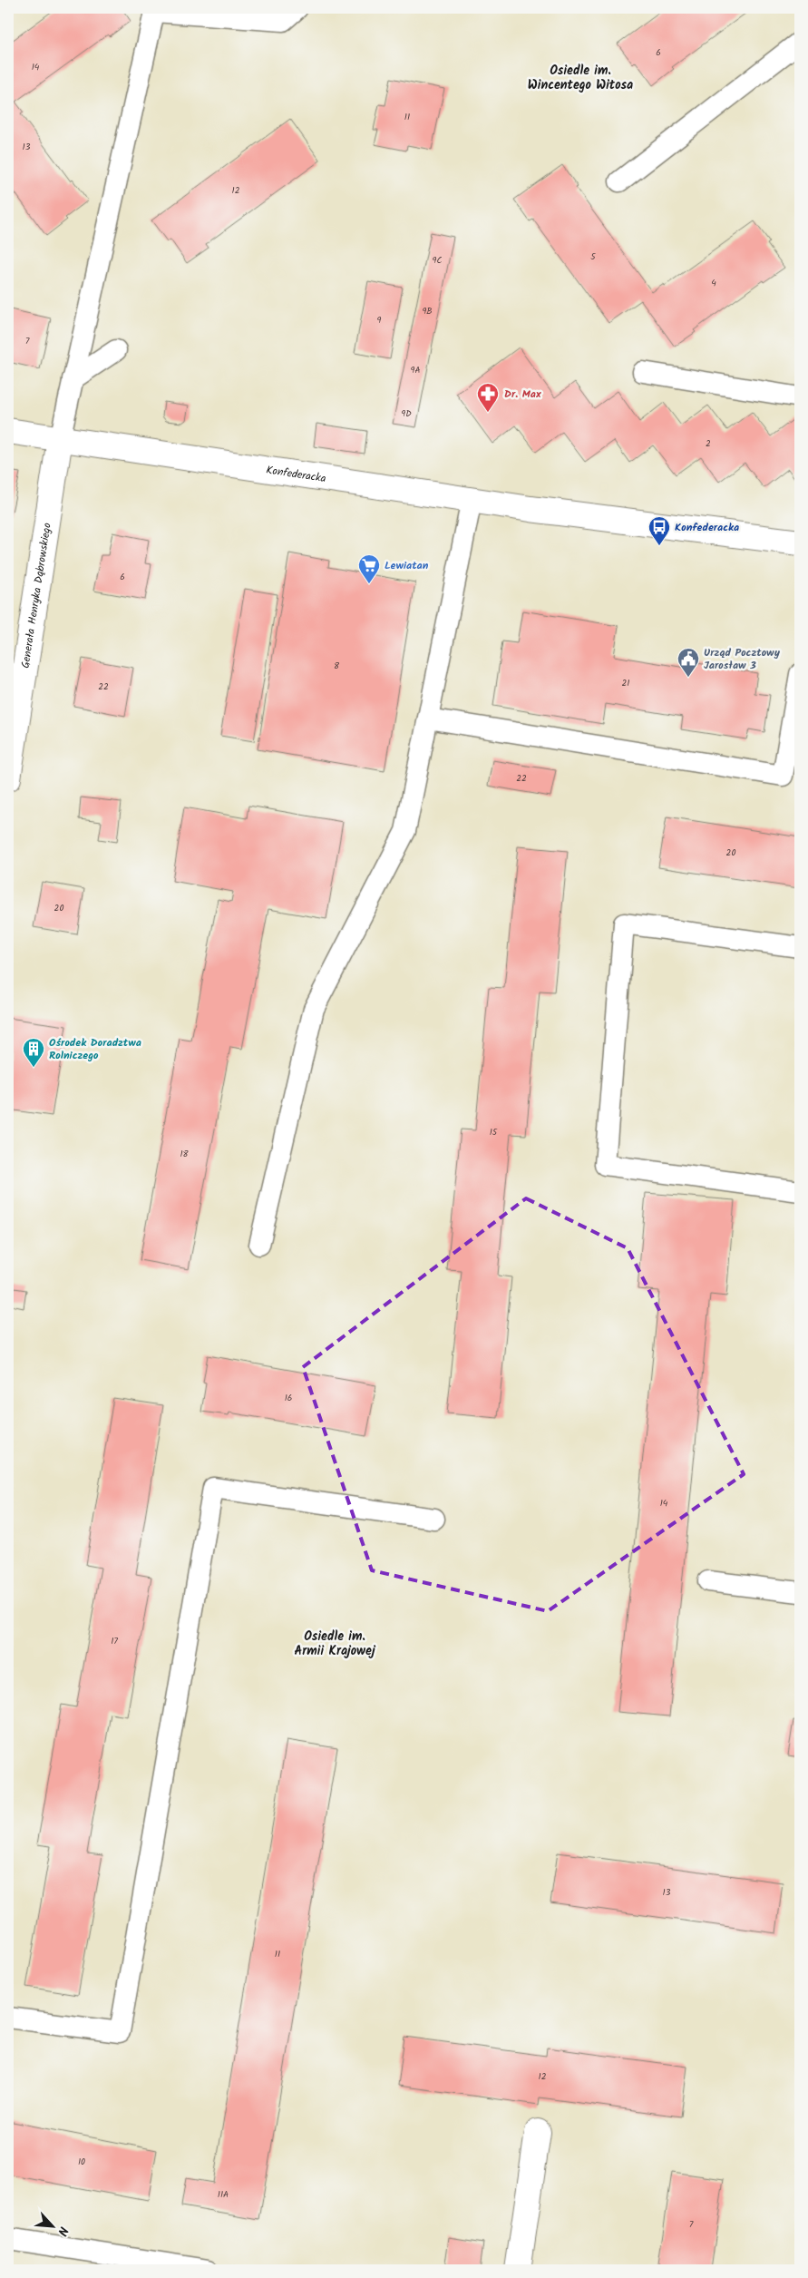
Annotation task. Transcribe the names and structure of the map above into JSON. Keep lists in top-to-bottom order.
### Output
{
  "streets": {
    "street": ["Konfederacka", "Generała Henryka Dąbrowskiego"]
  },
  "crossings": [
    ["Konfederacka", "Generała Henryka Dąbrowskiego"]
  ],
  "districts": ["Osiedle im. Wincentego Witosa", "Osiedle im. Armii Krajowej"],
  "places": {
    "pharmacy": ["Dr. Max"],
    "bus stop": ["Konfederacka"],
    "supermarket": ["Lewiatan"],
    "public building": ["Urząd Pocztowy Jarosław 3"],
    "building": ["Ośrodek Doradztwa Rolniczego"]
  },
  "house_numbers": [
    "6",
    "14",
    "11",
    "13",
    "12",
    "5",
    "9C",
    "4",
    "9B",
    "9",
    "7",
    "9A",
    "9D",
    "2",
    "6",
    "8",
    "21",
    "22",
    "22",
    "20",
    "20",
    "15",
    "18",
    "16",
    "14",
    "17",
    "13",
    "11",
    "12",
    "10",
    "11A",
    "7"
  ],
  "north": "bottom right"
}
